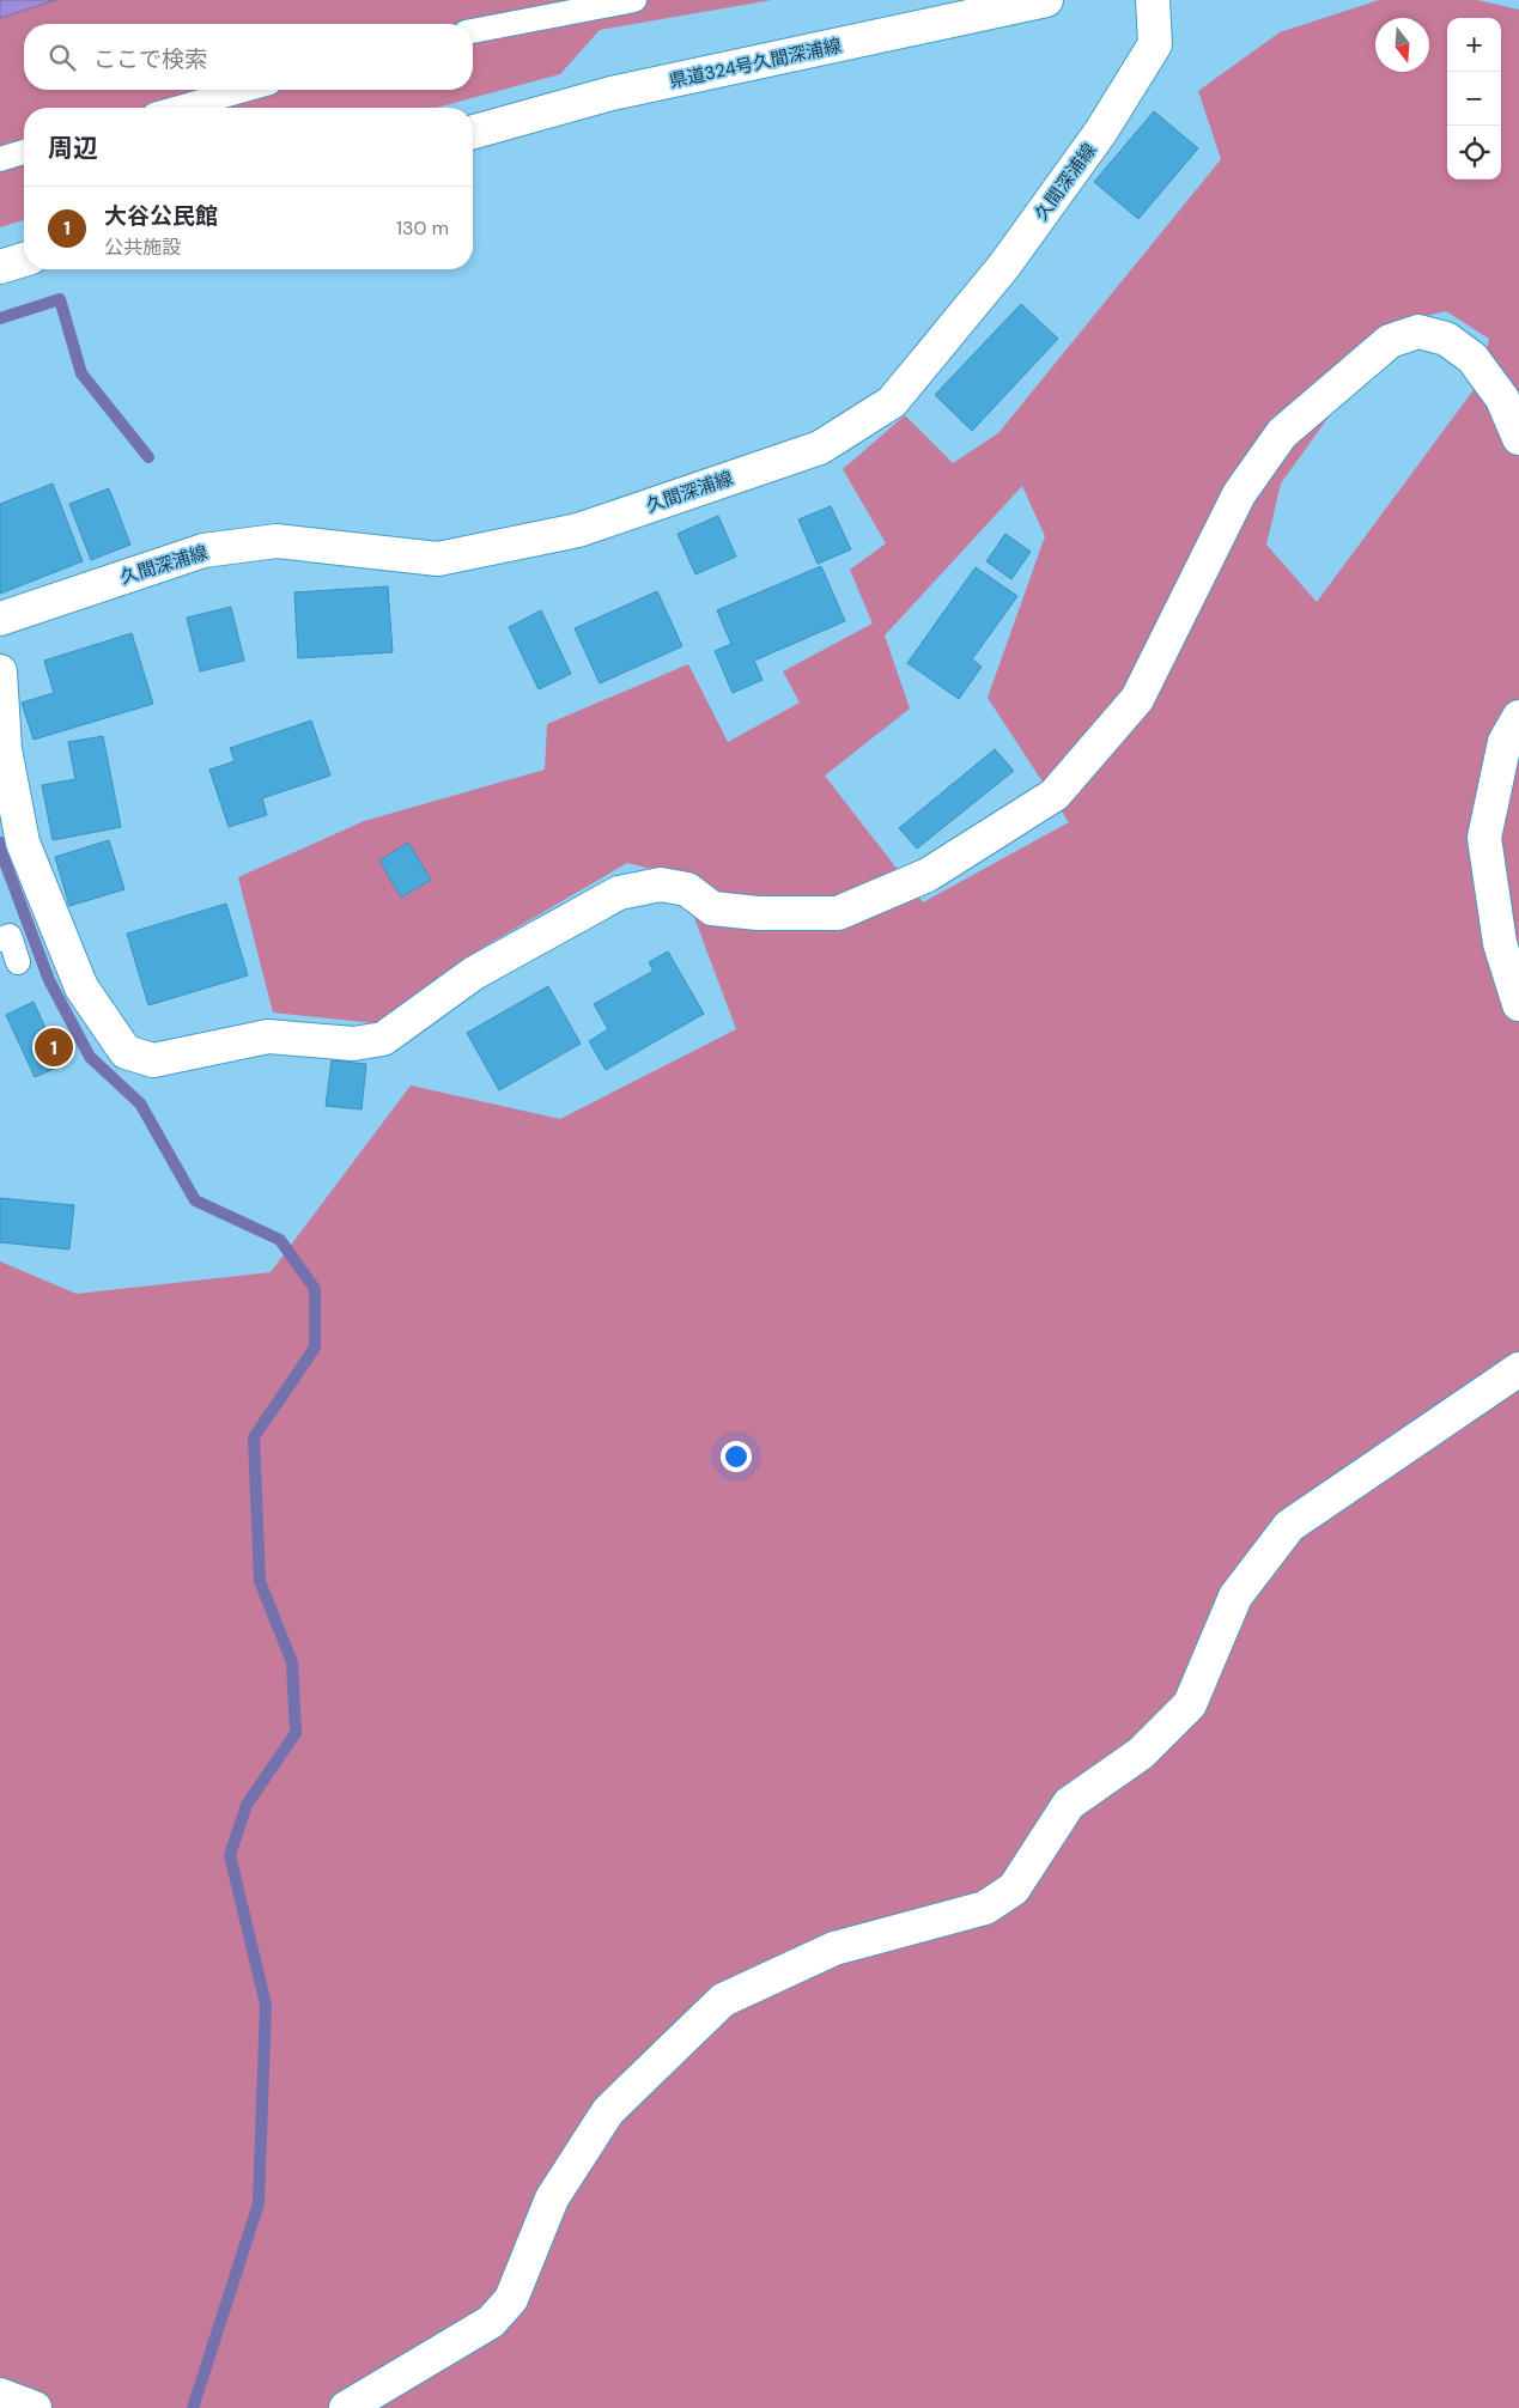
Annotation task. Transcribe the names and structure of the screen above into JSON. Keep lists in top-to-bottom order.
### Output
{
  "streets": {
    "street": ["県道324号久間深浦線", "久間深浦線"]
  },
  "north": "bottom",
  "page": {
    "map_buttons": ["+", "−"],
    "search": "ここで検索",
    "heading": "周辺",
    "list": [
      {
        "mark": "1",
        "name": "大谷公民館",
        "note": "公共施設",
        "value": "130 m"
      }
    ],
    "pins": "1"
  }
}
